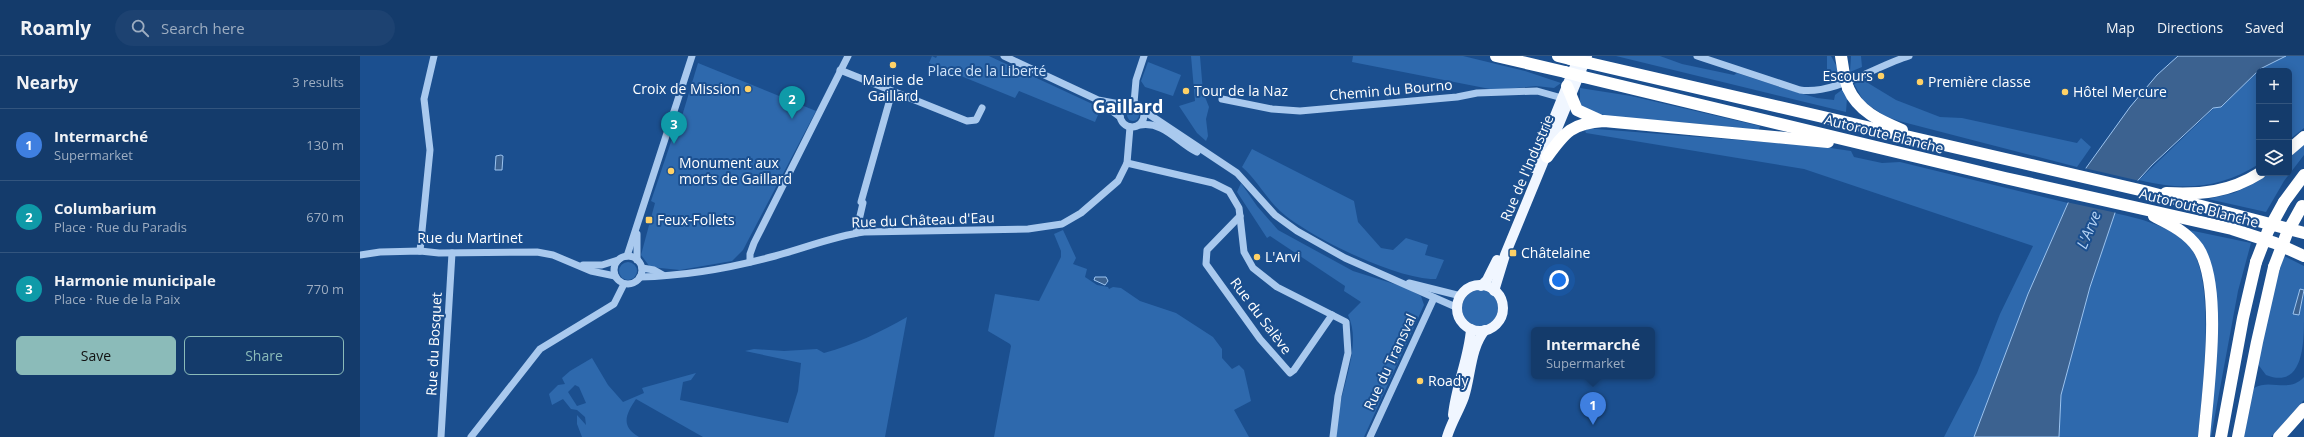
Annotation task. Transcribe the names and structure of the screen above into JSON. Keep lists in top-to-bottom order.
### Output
{
  "streets": {
    "highway": ["Autoroute Blanche"],
    "main road": ["Rue de l'Industrie"],
    "street": [
      "Chemin du Bourno",
      "Rue du Château d'Eau",
      "Rue du Martinet",
      "Rue du Salève",
      "Rue du Bosquet",
      "Rue du Transval"
    ]
  },
  "crossings": [
    ["Chemin du Bourno", "Rue de l'Industrie"],
    ["Autoroute Blanche", "Rue de l'Industrie"],
    ["Rue du Château d'Eau", "Rue du Martinet"],
    ["Rue du Martinet", "Rue du Bosquet"]
  ],
  "districts": ["Gaillard"],
  "water": ["L'Arve"],
  "parks": ["Place de la Liberté"],
  "places": {
    "other": [
      "Mairie de Gaillard",
      "Escours",
      "Première classe",
      "Croix de Mission",
      "Tour de la Naz",
      "Hôtel Mercure",
      "Monument aux morts de Gaillard",
      "L'Arvi",
      "Roady"
    ],
    "transit": ["Feux-Follets", "Châtelaine"]
  },
  "page": {
    "header": "Roamly",
    "search": "Search here",
    "nav": ["Map", "Directions", "Saved"],
    "heading": ["Nearby", "3 results"],
    "map_buttons": ["+", "−"],
    "pins": ["2", "3", "1"],
    "list": [
      {
        "mark": "1",
        "name": "Intermarché",
        "note": "Supermarket",
        "value": "130 m"
      },
      {
        "mark": "2",
        "name": "Columbarium",
        "note": "Place · Rue du Paradis",
        "value": "670 m"
      },
      {
        "mark": "3",
        "name": "Harmonie municipale",
        "note": "Place · Rue de la Paix",
        "value": "770 m"
      }
    ],
    "buttons": ["Save", "Share"],
    "popup": ["Intermarché", "Supermarket"]
  }
}
